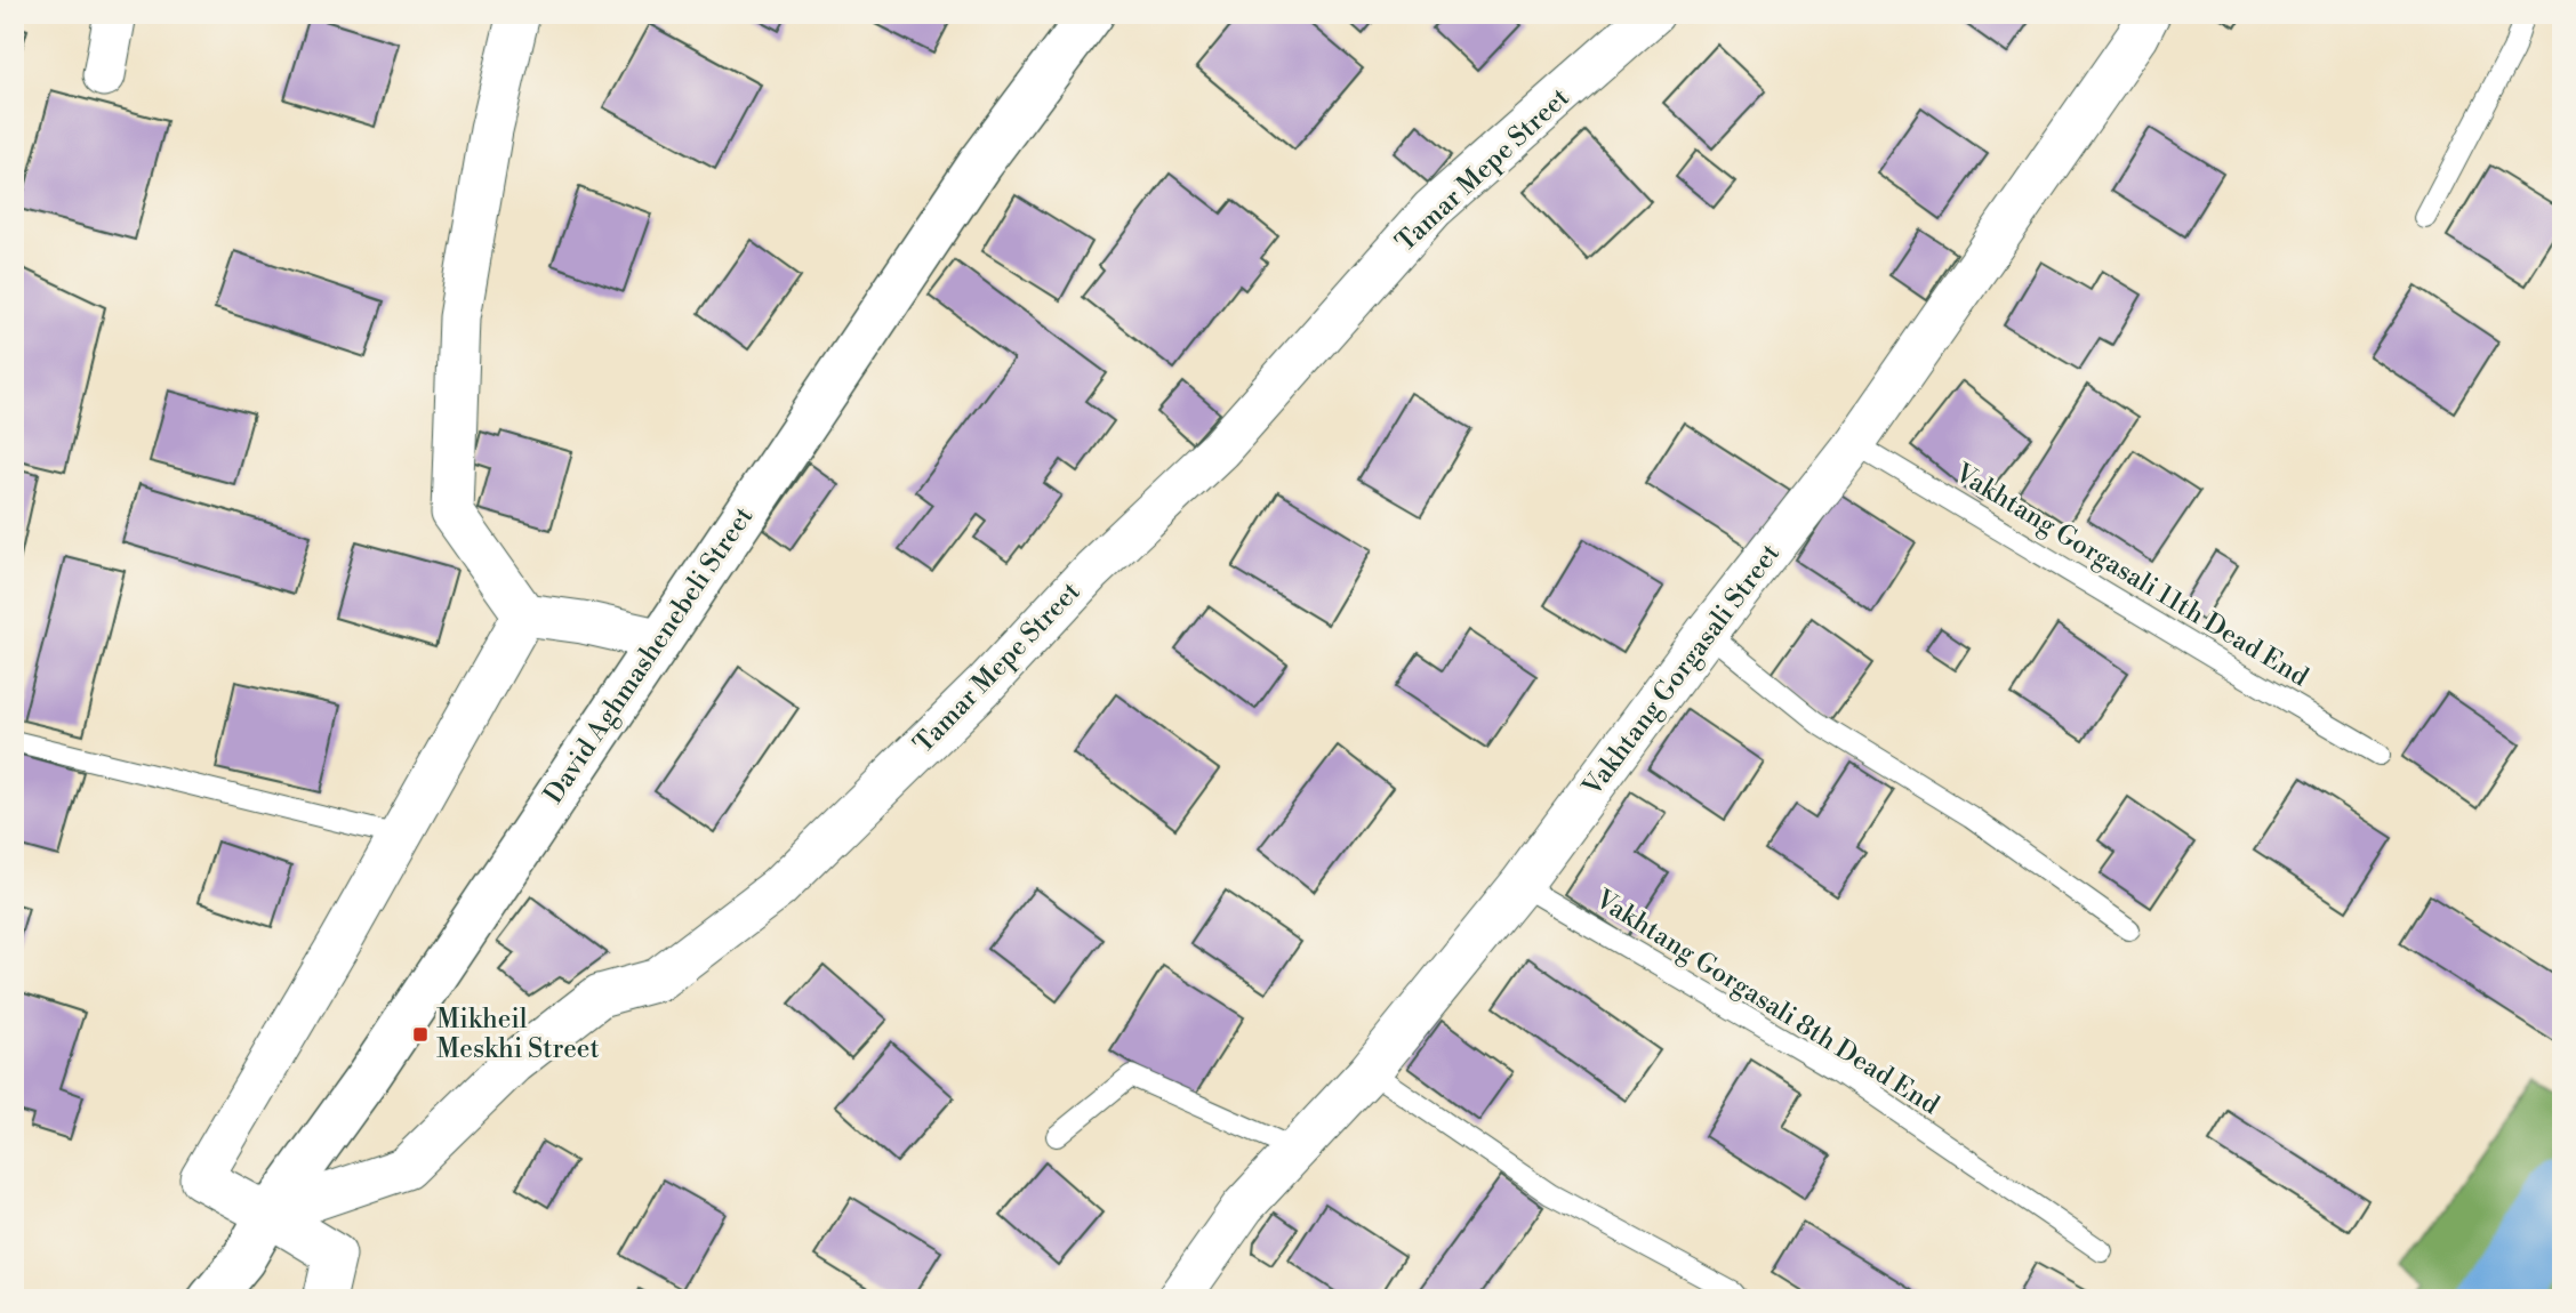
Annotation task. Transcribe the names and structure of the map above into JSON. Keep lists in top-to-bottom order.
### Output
{
  "streets": {
    "street": ["Tamar Mepe Street", "David Aghmashenebeli Street", "Vakhtang Gorgasali Street"],
    "lane": ["Vakhtang Gorgasali 11th Dead End", "Vakhtang Gorgasali 8th Dead End"]
  },
  "crossings": [
    ["Tamar Mepe Street", "David Aghmashenebeli Street"],
    ["Vakhtang Gorgasali 11th Dead End", "Vakhtang Gorgasali Street"],
    ["Vakhtang Gorgasali Street", "Vakhtang Gorgasali 8th Dead End"]
  ],
  "places": {
    "transit": ["Mikheil Meskhi Street"]
  }
}
